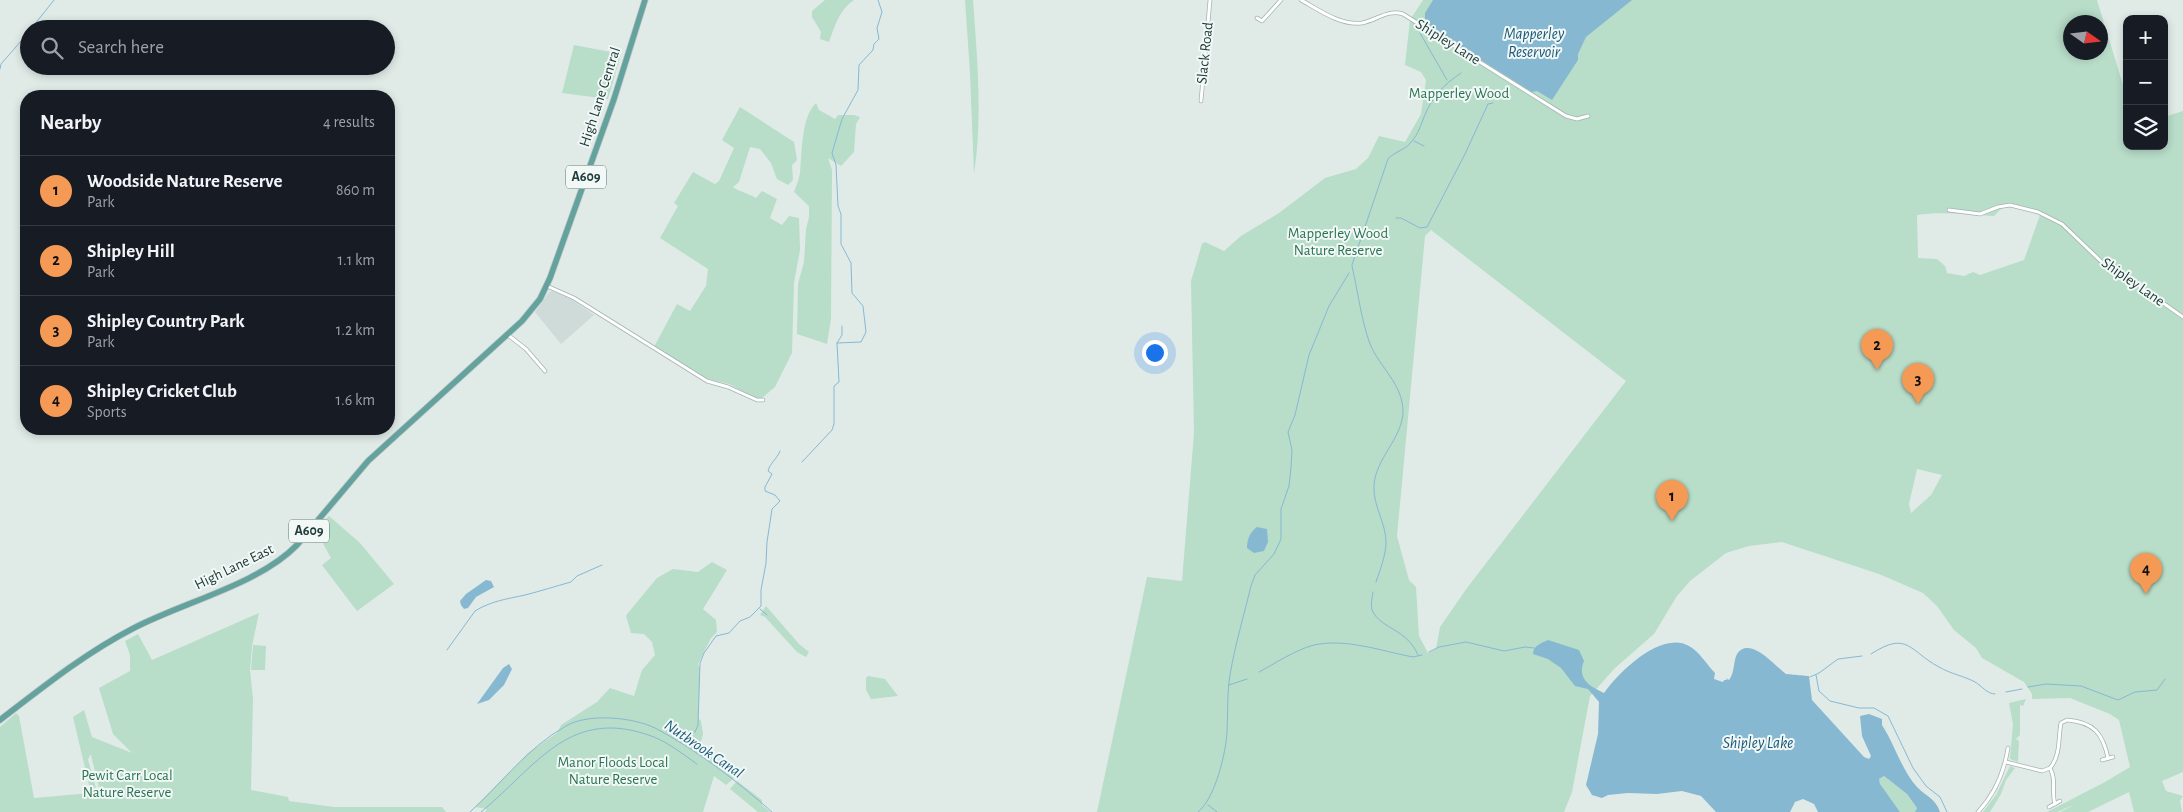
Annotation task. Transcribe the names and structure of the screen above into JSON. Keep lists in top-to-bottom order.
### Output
{
  "streets": {
    "main road": ["High Lane Central", "A609", "High Lane East"],
    "street": ["Shipley Lane", "Slack Road"]
  },
  "crossings": [
    ["High Lane Central", "High Lane East"]
  ],
  "water": ["Mapperley Reservoir", "Shipley Lake", "Nutbrook Canal"],
  "parks": [
    "Mapperley Wood",
    "Mapperley Wood Nature Reserve",
    "Manor Floods Local Nature Reserve",
    "Pewit Carr Local Nature Reserve"
  ],
  "north": "right",
  "page": {
    "map_buttons": ["+", "−"],
    "search": "Search here",
    "heading": ["Nearby", "4 results"],
    "list": [
      {
        "mark": "1",
        "name": "Woodside Nature Reserve",
        "note": "Park",
        "value": "860 m"
      },
      {
        "mark": "2",
        "name": "Shipley Hill",
        "note": "Park",
        "value": "1.1 km"
      },
      {
        "mark": "3",
        "name": "Shipley Country Park",
        "note": "Park",
        "value": "1.2 km"
      },
      {
        "mark": "4",
        "name": "Shipley Cricket Club",
        "note": "Sports",
        "value": "1.6 km"
      }
    ],
    "pins": [
      "2",
      "3",
      "1",
      "4"
    ]
  }
}
